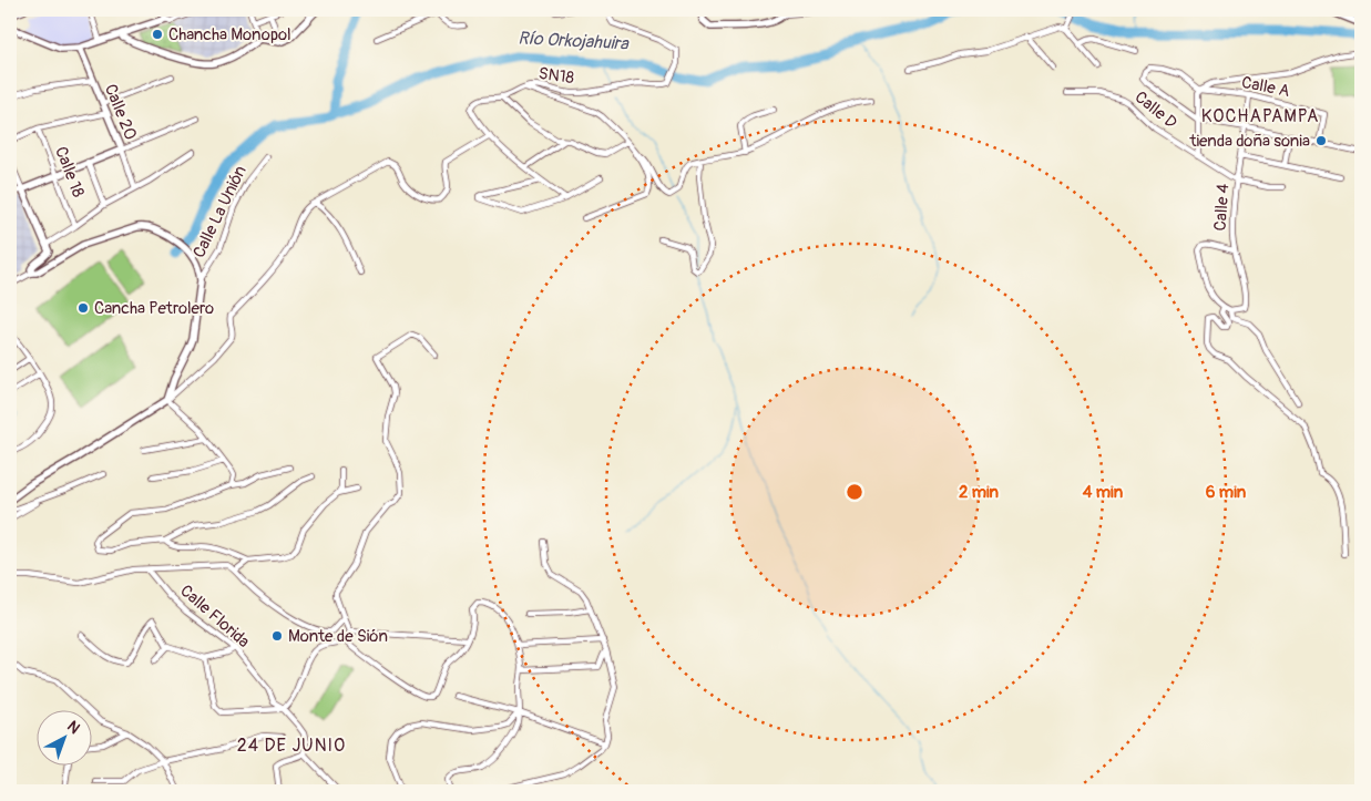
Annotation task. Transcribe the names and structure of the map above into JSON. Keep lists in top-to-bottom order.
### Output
{
  "streets": {
    "main road": ["Calle 20"],
    "street": [
      "SN18",
      "Calle A",
      "Calle D",
      "Calle 18",
      "Calle 4",
      "Calle La Unión",
      "Calle Florida"
    ]
  },
  "crossings": [
    ["Calle A", "Calle 4"],
    ["Calle D", "Calle 4"]
  ],
  "districts": ["KOCHAPAMPA", "24 DE JUNIO"],
  "water": ["Río Orkojahuira"],
  "places": [
    "Chancha Monopol",
    "tienda doña sonia",
    "Cancha Petrolero",
    "Monte de Sión"
  ],
  "north": "top right",
  "rings": ["2 min", "4 min", "6 min"]
}
